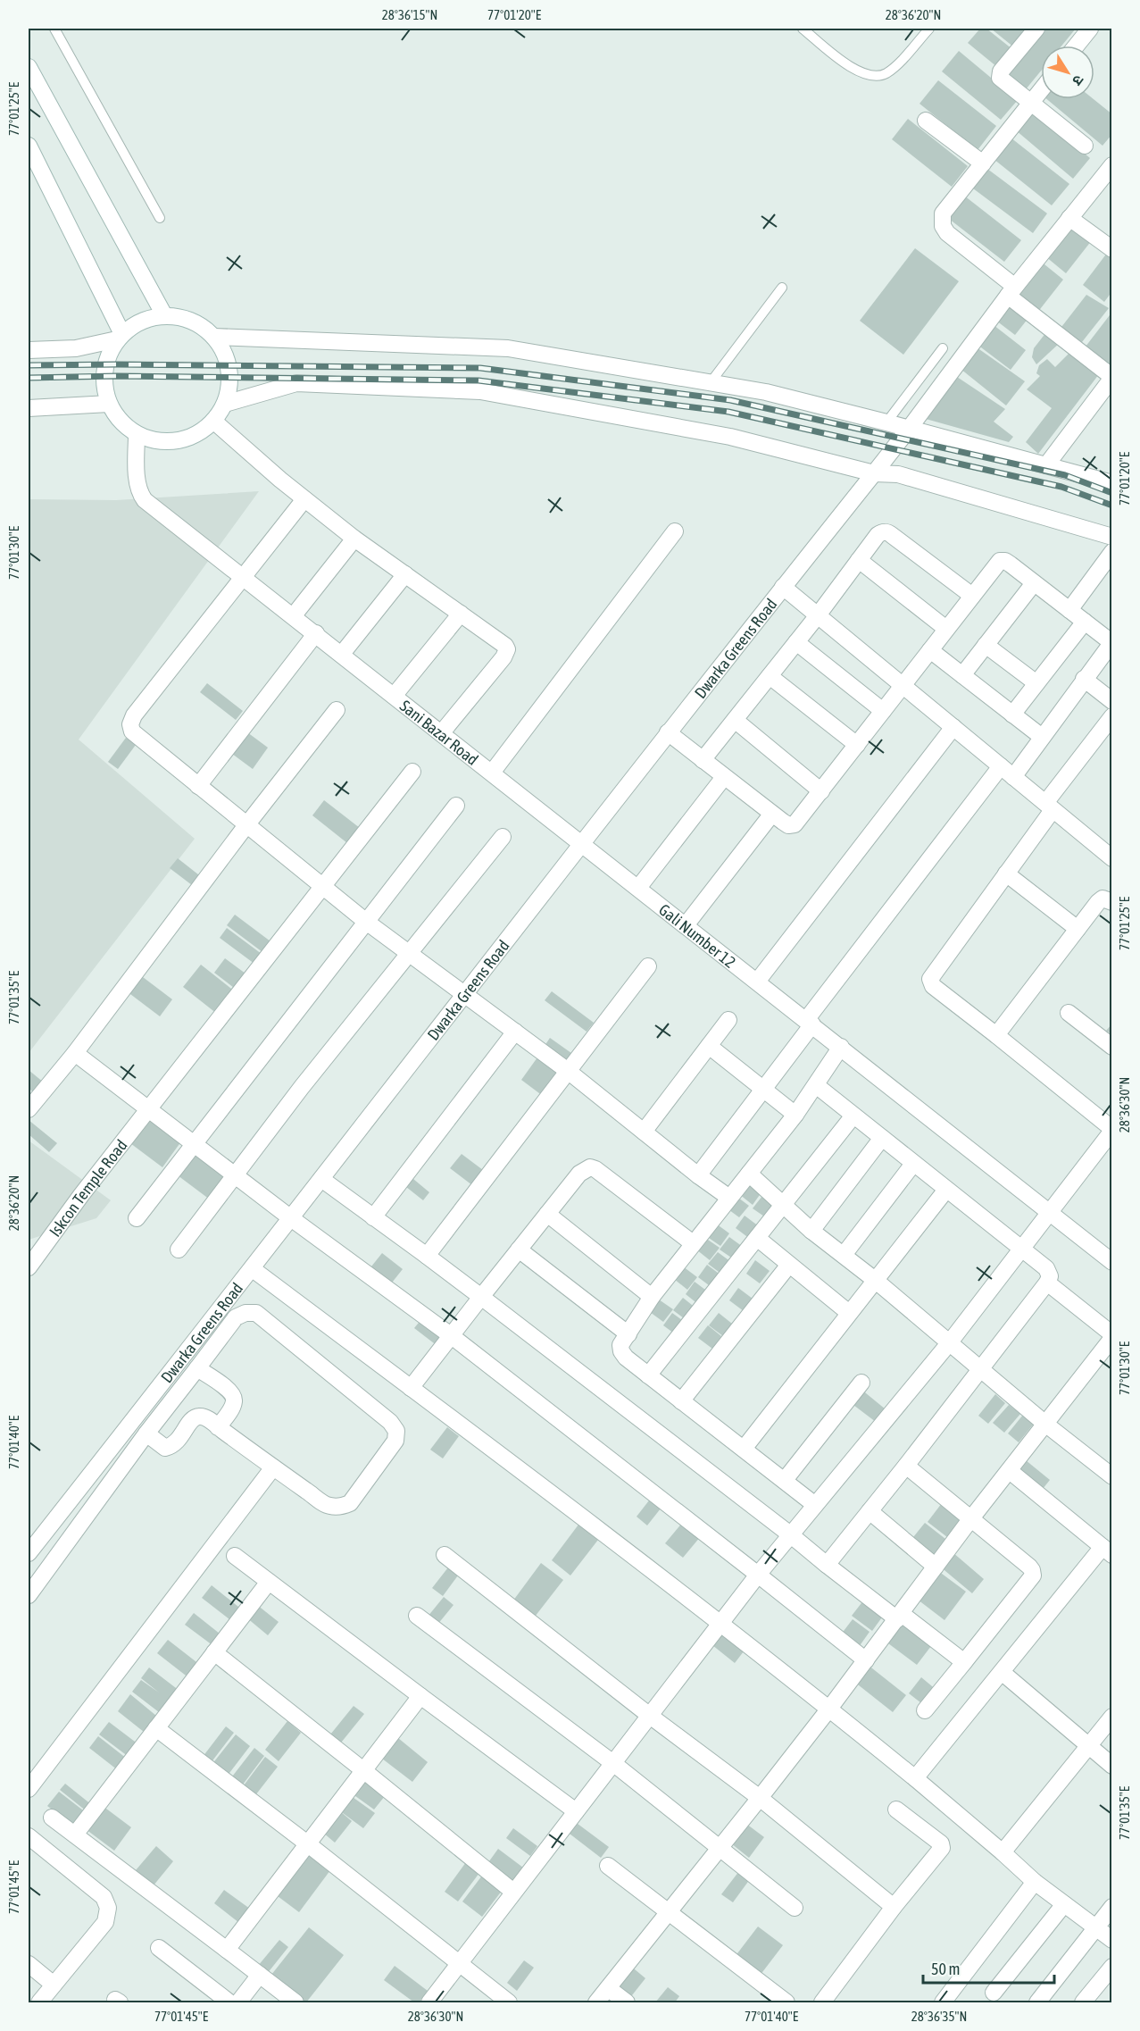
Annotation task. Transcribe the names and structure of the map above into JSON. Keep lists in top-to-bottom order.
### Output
{
  "streets": {
    "street": [
      "Dwarka Greens Road",
      "Sani Bazar Road",
      "Gali Number 12",
      "Iskcon Temple Road"
    ]
  },
  "crossings": [
    ["Dwarka Greens Road", "Sani Bazar Road"],
    ["Sani Bazar Road", "Gali Number 12"]
  ],
  "scale_bar": "50 m",
  "north": "bottom right",
  "coordinates": [
    "28°36'15\"N",
    "77°01'20\"E",
    "28°36'20\"N",
    "77°01'25\"E",
    "77°01'30\"E",
    "77°01'35\"E",
    "28°36'30\"N",
    "77°01'40\"E",
    "77°01'45\"E",
    "28°36'35\"N"
  ]
}
